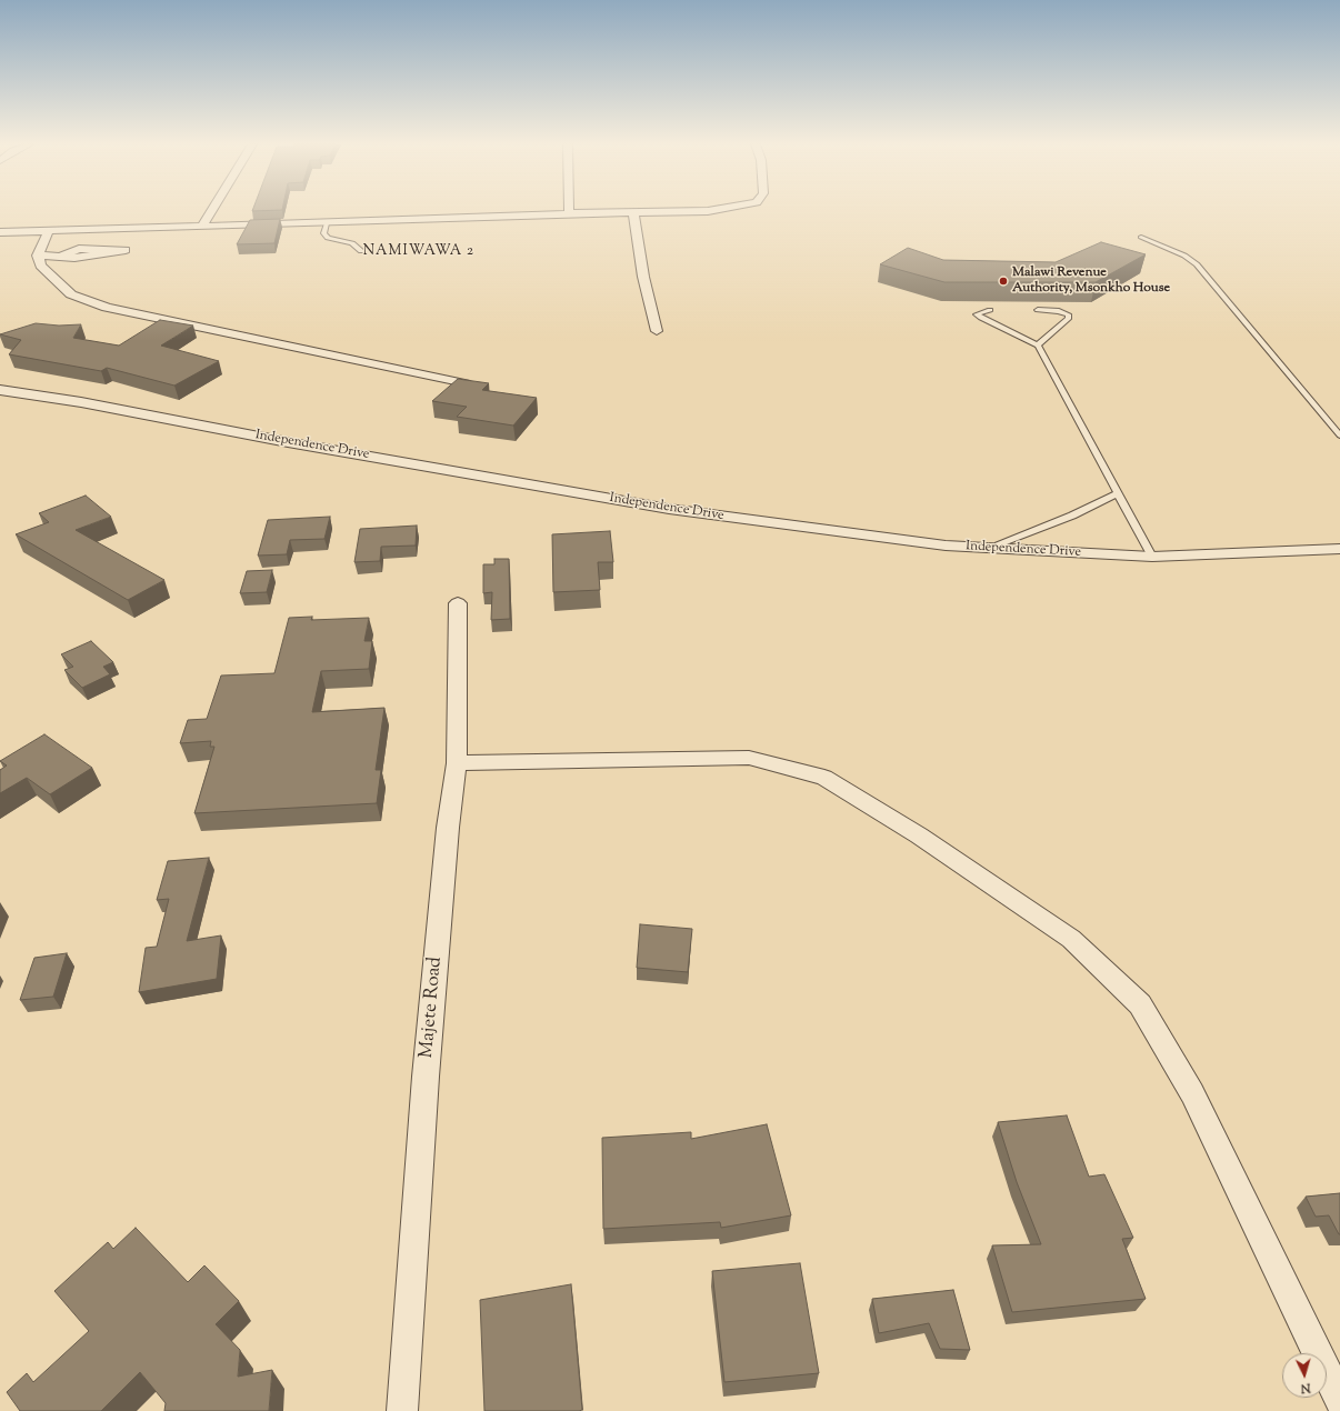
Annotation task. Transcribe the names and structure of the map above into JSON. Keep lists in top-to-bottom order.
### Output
{
  "streets": {
    "street": ["Independence Drive", "Majete Road"]
  },
  "districts": ["NAMIWAWA 2"],
  "places": ["Malawi Revenue Authority, Msonkho House"],
  "north": "bottom"
}
